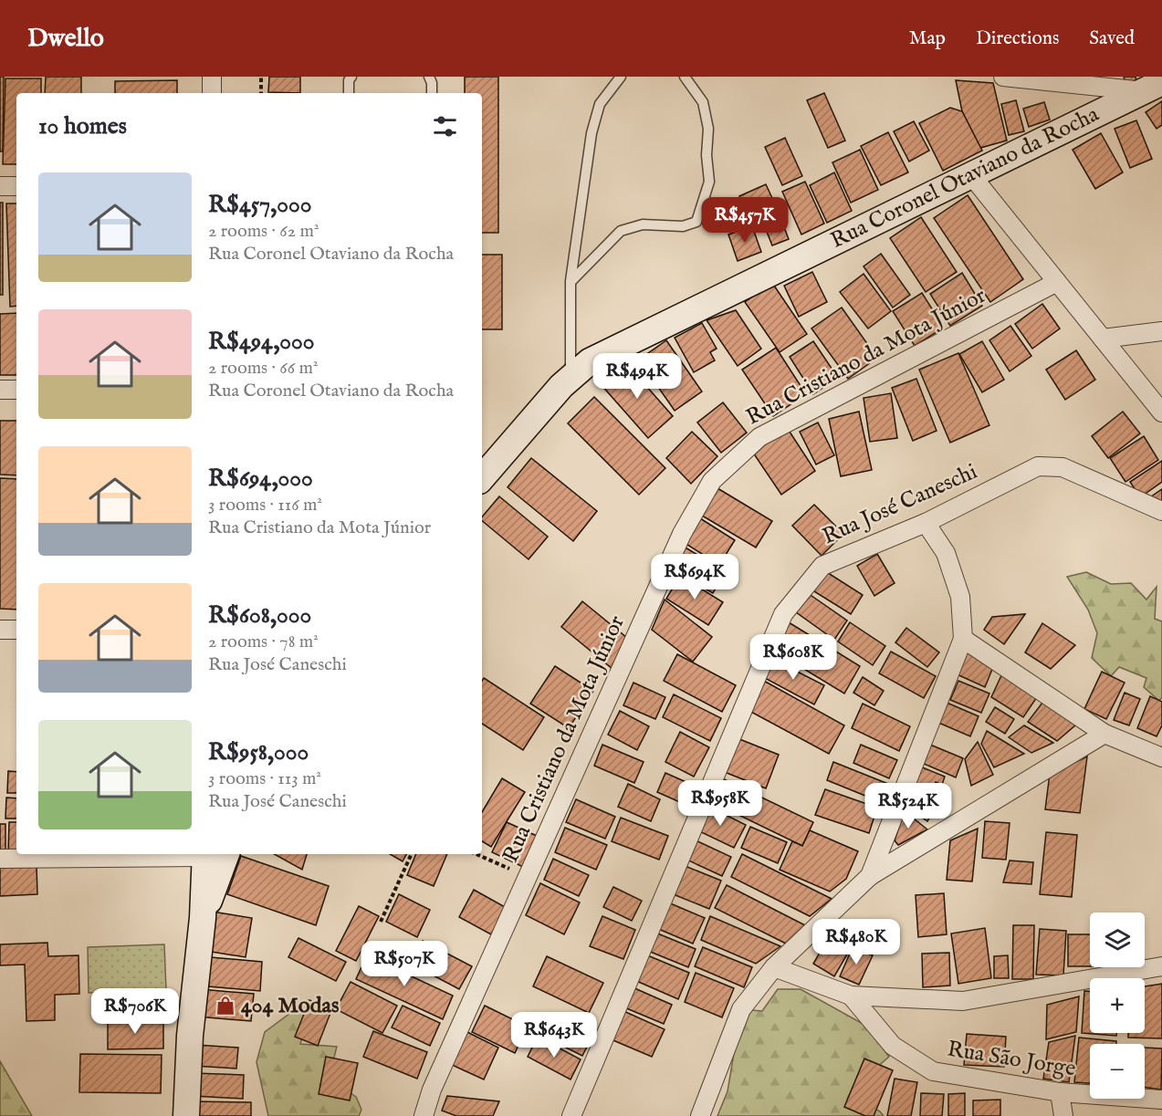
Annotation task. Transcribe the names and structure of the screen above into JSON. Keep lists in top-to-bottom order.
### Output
{
  "streets": {
    "street": [
      "Rua Coronel Otaviano da Rocha",
      "Rua Cristiano da Mota Júnior",
      "Rua José Caneschi",
      "Rua São Jorge"
    ]
  },
  "places": {
    "shop": ["404 Modas"]
  },
  "page": {
    "header": "Dwello",
    "nav": ["Map", "Directions", "Saved"],
    "heading": "10 homes",
    "list": [
      {
        "name": "R$457,000",
        "note": "2 rooms · 62 m² · Rua Coronel Otaviano da Rocha"
      },
      {
        "name": "R$494,000",
        "note": "2 rooms · 66 m² · Rua Coronel Otaviano da Rocha"
      },
      {
        "name": "R$694,000",
        "note": "3 rooms · 116 m² · Rua Cristiano da Mota Júnior"
      },
      {
        "name": "R$608,000",
        "note": "2 rooms · 78 m² · Rua José Caneschi"
      },
      {
        "name": "R$958,000",
        "note": "3 rooms · 113 m² · Rua José Caneschi"
      }
    ],
    "price": [
      "R$457K",
      "R$494K",
      "R$694K",
      "R$608K",
      "R$958K",
      "R$524K",
      "R$480K",
      "R$507K",
      "R$706K",
      "R$643K"
    ],
    "map_buttons": ["+", "−"]
  }
}
